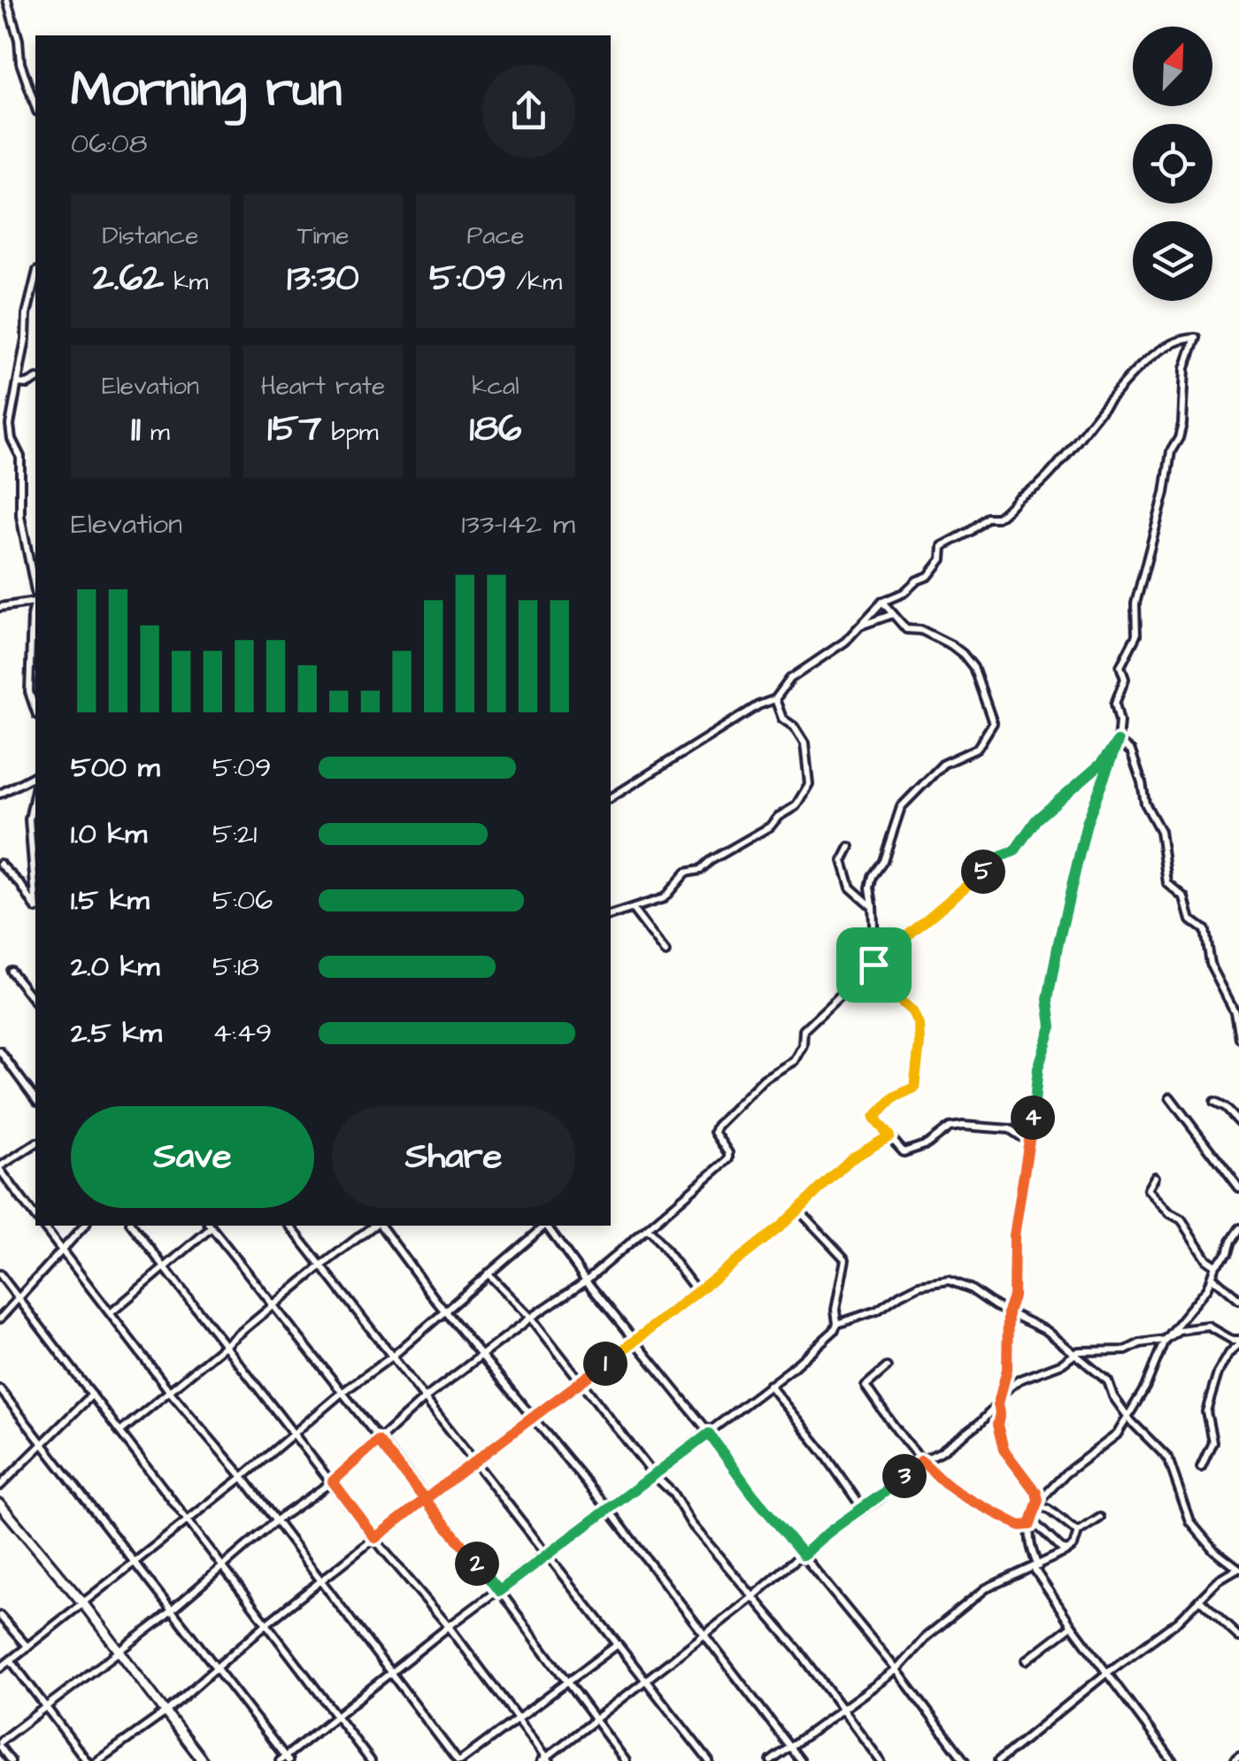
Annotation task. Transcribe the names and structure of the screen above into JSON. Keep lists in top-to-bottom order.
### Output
{
  "north": "top right",
  "page": {
    "heading": ["Morning run", "06:08"],
    "stats": [
      ["Distance", "2.62 km"],
      ["Time", "13:30"],
      ["Pace", "5:09 /km"],
      ["Elevation", "11 m"],
      ["Heart rate", "157 bpm"],
      ["kcal", "186"]
    ],
    "chart": ["Elevation", "133–142 m"],
    "list": [
      {
        "name": "500 m",
        "note": "5:09"
      },
      {
        "name": "1.0 km",
        "note": "5:21"
      },
      {
        "name": "1.5 km",
        "note": "5:06"
      },
      {
        "name": "2.0 km",
        "note": "5:18"
      },
      {
        "name": "2.5 km",
        "note": "4:49"
      }
    ],
    "pins": [
      "5",
      "4",
      "1",
      "3",
      "2"
    ],
    "buttons": ["Save", "Share"]
  }
}
